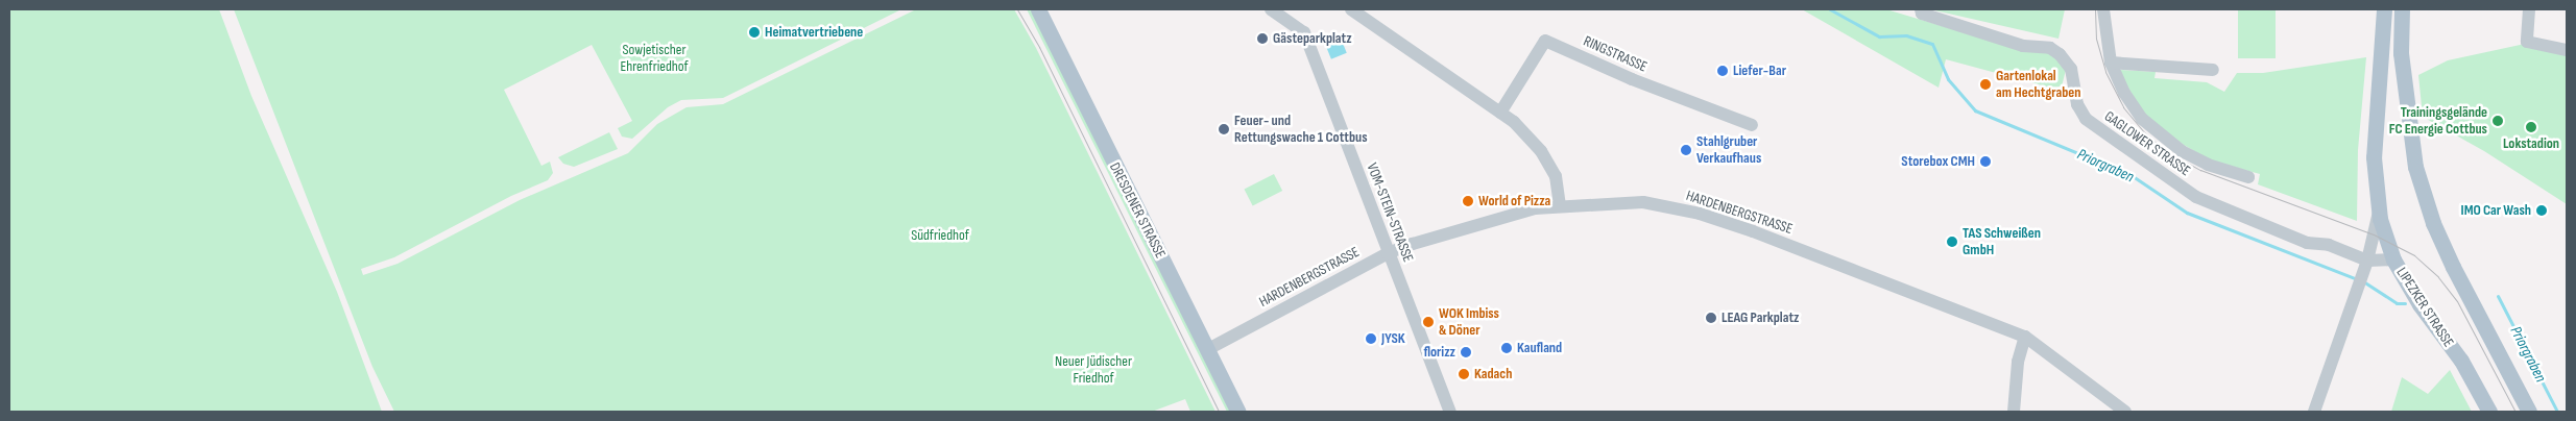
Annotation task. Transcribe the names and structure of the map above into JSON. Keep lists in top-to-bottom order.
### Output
{
  "streets": {
    "main road": ["DRESDENER STRASSE", "LIPEZKER STRASSE"],
    "street": [
      "RINGSTRASSE",
      "GAGLOWER STRASSE",
      "VOM-STEIN-STRASSE",
      "HARDENBERGSTRASSE"
    ]
  },
  "crossings": [
    ["GAGLOWER STRASSE", "LIPEZKER STRASSE"],
    ["DRESDENER STRASSE", "HARDENBERGSTRASSE"],
    ["VOM-STEIN-STRASSE", "HARDENBERGSTRASSE"]
  ],
  "water": ["Priorgraben"],
  "parks": ["Sowjetischer Ehrenfriedhof", "Südfriedhof", "Neuer Jüdischer Friedhof"],
  "places": [
    "Heimatvertriebene",
    "Gästeparkplatz",
    "Liefer-Bar",
    "Gartenlokal am Hechtgraben",
    "Trainingsgelände FC Energie Cottbus",
    "Lokstadion",
    "Feuer- und Rettungswache 1 Cottbus",
    "Stahlgruber Verkaufhaus",
    "Storebox CMH",
    "World of Pizza",
    "IMO Car Wash",
    "TAS Schweißen GmbH",
    "LEAG Parkplatz",
    "WOK Imbiss & Döner",
    "JYSK",
    "Kaufland",
    "florizz",
    "Kadach"
  ]
}
